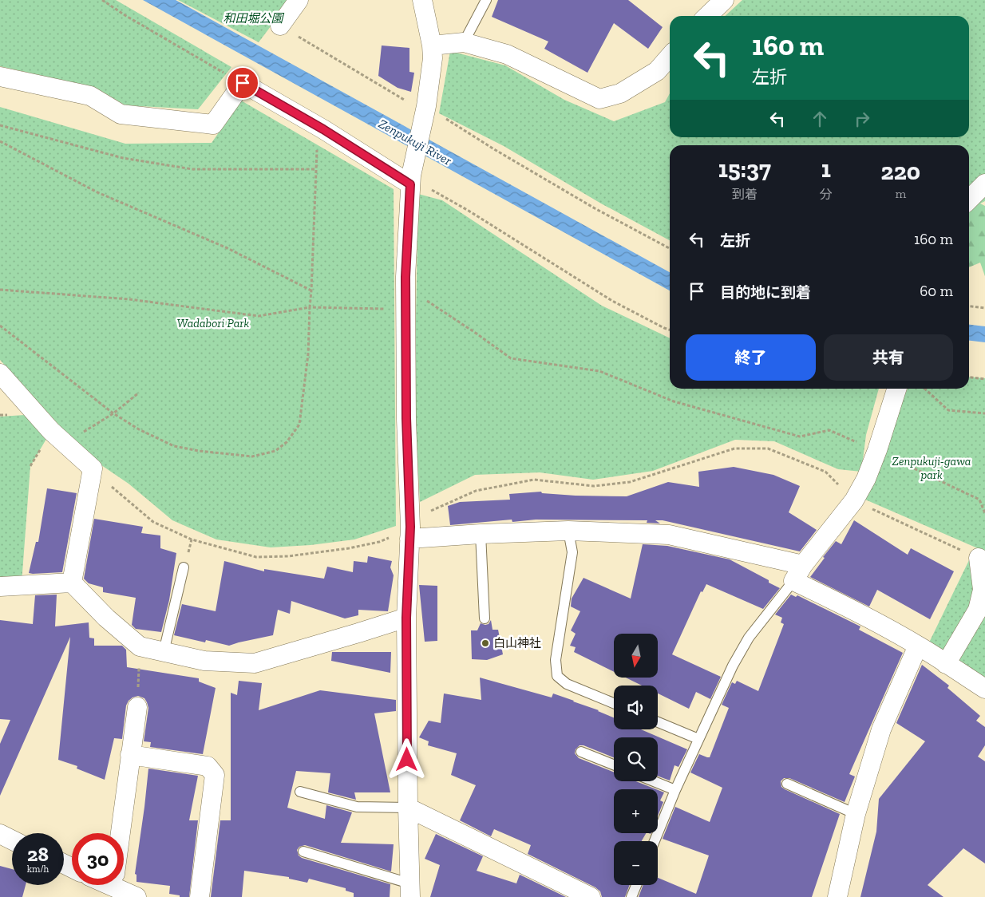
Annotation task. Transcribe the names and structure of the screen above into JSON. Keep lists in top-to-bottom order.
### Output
{
  "water": ["Zenpukuji River"],
  "parks": ["和田堀公園", "Wadabori Park", "Zenpukuji-gawa park"],
  "places": ["白山神社"],
  "north": "bottom",
  "page": {
    "turn": ["160 m", "左折"],
    "eta": [
      "15:37",
      "到着",
      "1",
      "分",
      "220",
      "m"
    ],
    "list": [
      {
        "name": "左折",
        "value": "160 m"
      },
      {
        "name": "目的地に到着",
        "value": "60 m"
      }
    ],
    "buttons": ["終了", "共有"],
    "map_buttons": ["+", "−"],
    "speed": "28 km/h",
    "limit": "30"
  }
}
